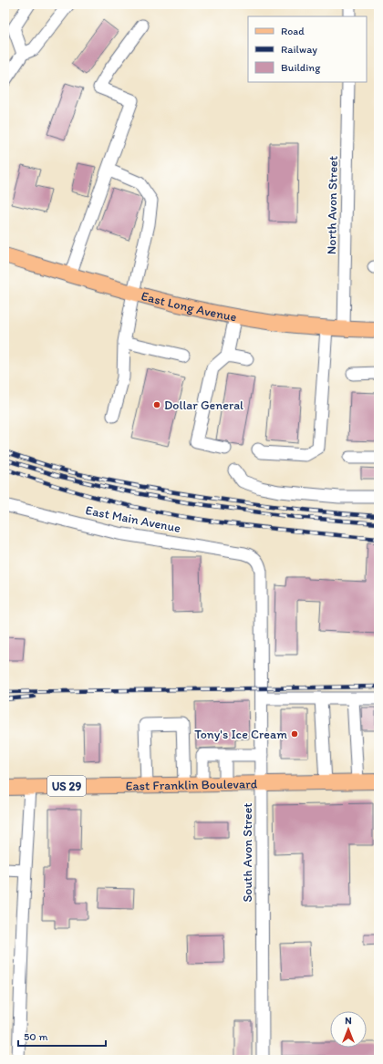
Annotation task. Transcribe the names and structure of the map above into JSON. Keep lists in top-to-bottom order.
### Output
{
  "streets": {
    "main road": ["East Long Avenue", "East Franklin Boulevard", "US 29"],
    "street": ["North Avon Street", "East Main Avenue", "South Avon Street"]
  },
  "crossings": [
    ["North Avon Street", "East Long Avenue"],
    ["East Main Avenue", "South Avon Street"],
    ["East Franklin Boulevard", "South Avon Street"]
  ],
  "places": ["Dollar General", "Tony's Ice Cream"],
  "legend": ["Road", "Railway", "Building"],
  "scale_bar": "50 m",
  "north": "top"
}
